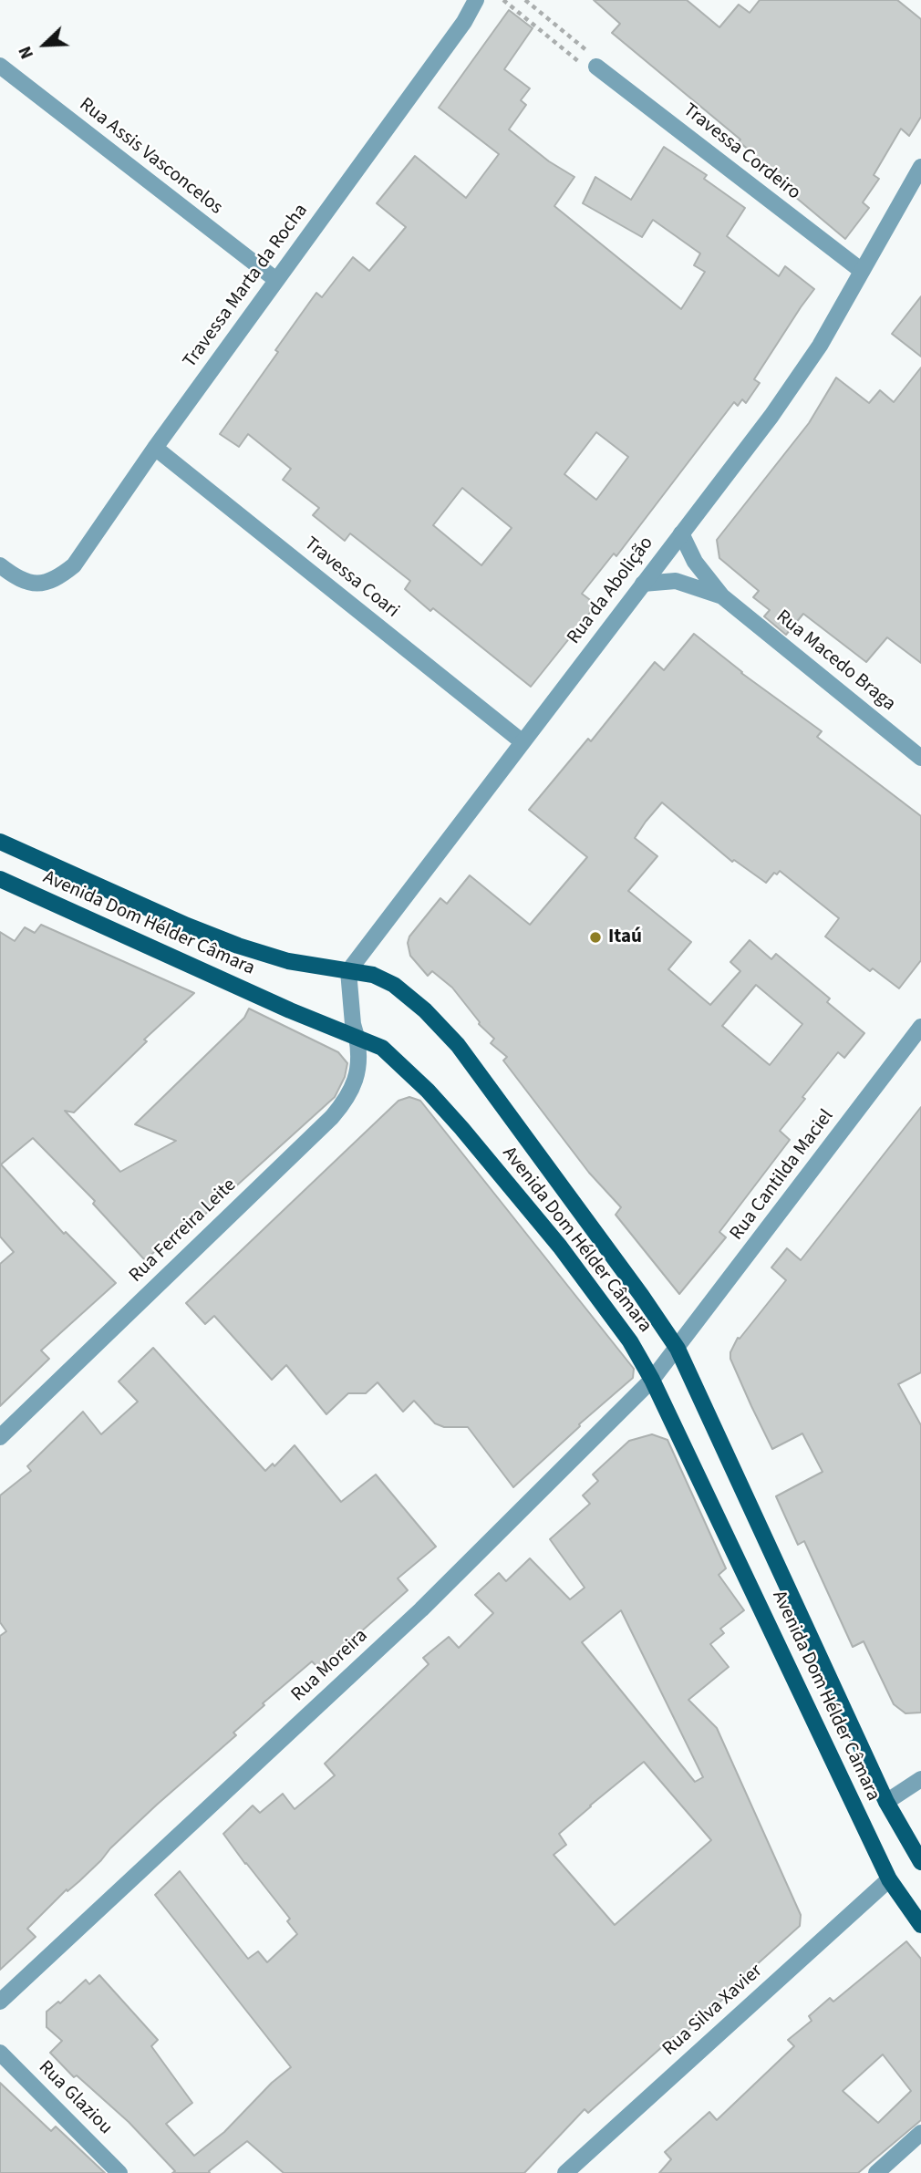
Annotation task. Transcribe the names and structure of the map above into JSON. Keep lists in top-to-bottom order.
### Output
{
  "streets": {
    "main road": ["Avenida Dom Hélder Câmara"],
    "street": [
      "Travessa Cordeiro",
      "Rua Assis Vasconcelos",
      "Travessa Marta da Rocha",
      "Travessa Coari",
      "Rua da Abolição",
      "Rua Macedo Braga",
      "Rua Cantilda Maciel",
      "Rua Ferreira Leite",
      "Rua Moreira",
      "Rua Silva Xavier",
      "Rua Glaziou"
    ]
  },
  "crossings": [
    ["Travessa Cordeiro", "Rua da Abolição"],
    ["Rua Assis Vasconcelos", "Travessa Marta da Rocha"],
    ["Travessa Marta da Rocha", "Travessa Coari"],
    ["Travessa Coari", "Rua da Abolição"],
    ["Rua da Abolição", "Rua Macedo Braga"],
    ["Rua da Abolição", "Avenida Dom Hélder Câmara"],
    ["Avenida Dom Hélder Câmara", "Rua Cantilda Maciel"],
    ["Avenida Dom Hélder Câmara", "Rua Ferreira Leite"],
    ["Avenida Dom Hélder Câmara", "Rua Moreira"],
    ["Avenida Dom Hélder Câmara", "Rua Silva Xavier"],
    ["Rua Cantilda Maciel", "Rua Moreira"]
  ],
  "places": ["Itaú"],
  "north": "bottom left"
}
